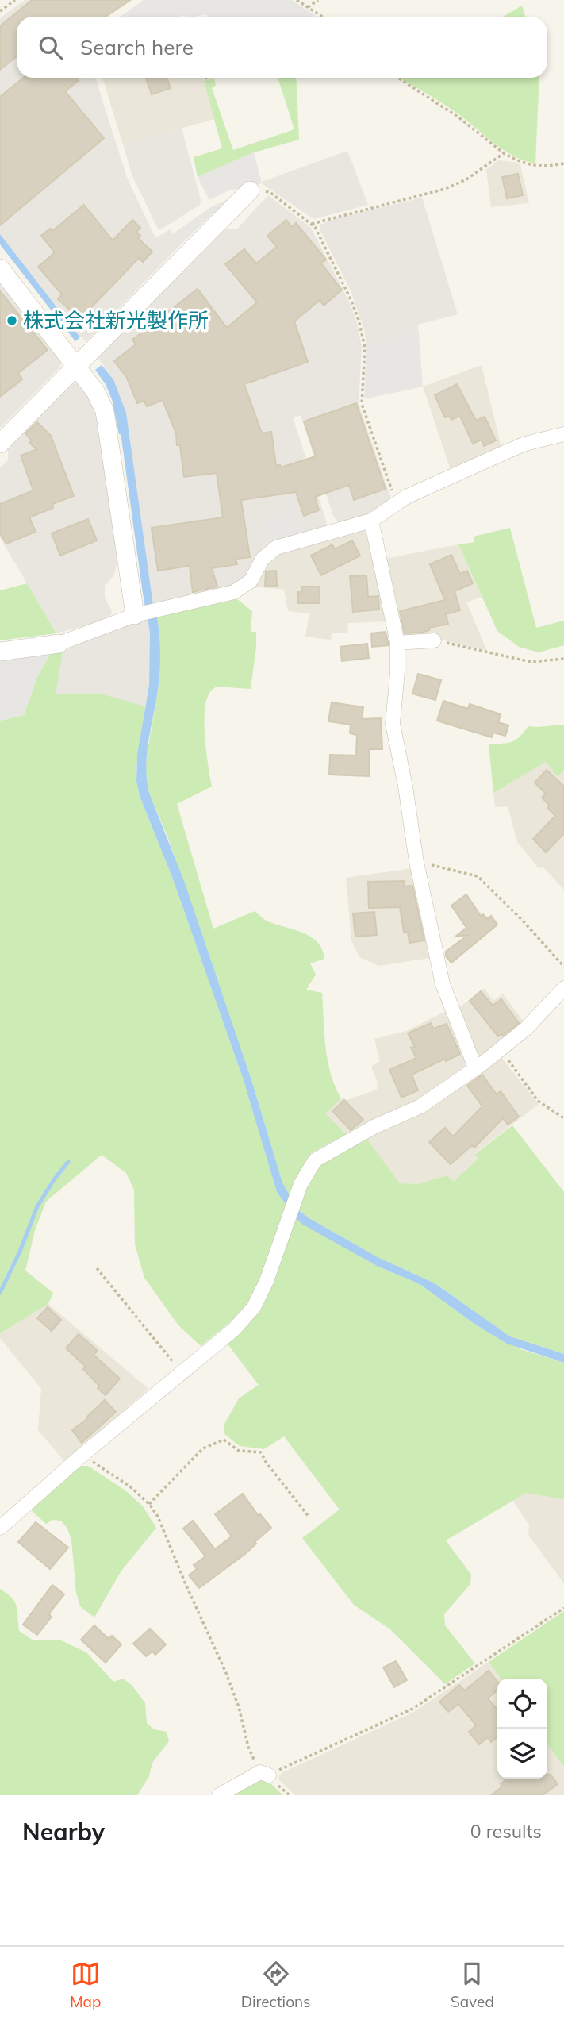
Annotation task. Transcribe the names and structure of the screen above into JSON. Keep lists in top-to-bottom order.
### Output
{
  "places": ["株式会社新光製作所"],
  "page": {
    "search": "Search here",
    "heading": ["Nearby", "0 results"],
    "nav": ["Map", "Directions", "Saved"]
  }
}
